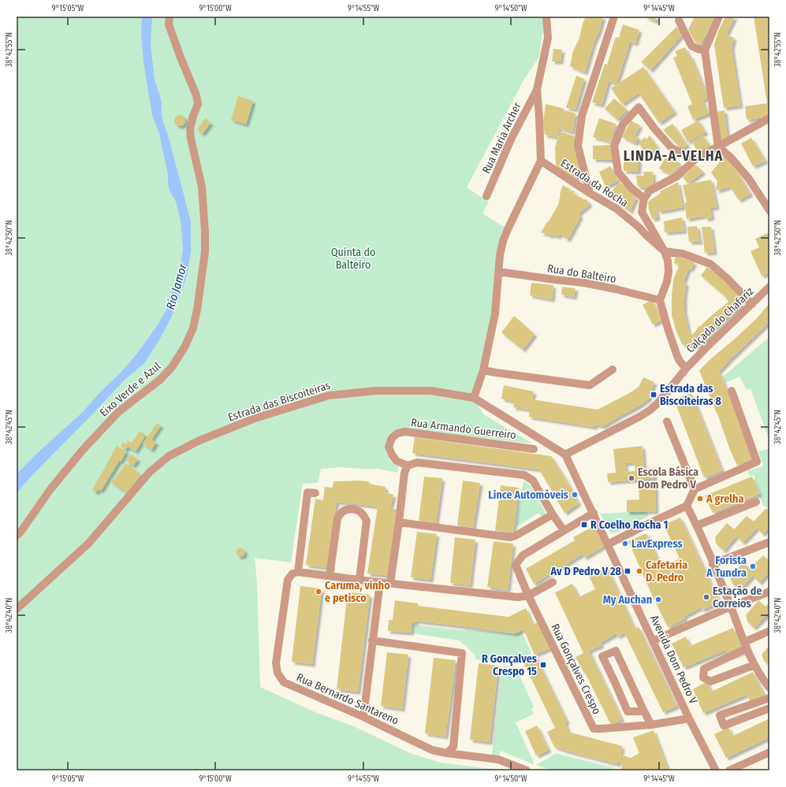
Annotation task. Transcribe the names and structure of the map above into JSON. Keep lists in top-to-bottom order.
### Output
{
  "streets": {
    "street": [
      "Rua Maria Archer",
      "Estrada da Rocha",
      "Rua do Balteiro",
      "Calçada do Chafariz",
      "Eixo Verde e Azul",
      "Estrada das Biscoiteiras",
      "Rua Armando Guerreiro",
      "Avenida Dom Pedro V",
      "Rua Gonçalves Crespo",
      "Rua Bernardo Santareno"
    ]
  },
  "crossings": [
    ["Estrada das Biscoiteiras", "Avenida Dom Pedro V"],
    ["Avenida Dom Pedro V", "Rua Gonçalves Crespo"]
  ],
  "districts": ["LINDA-A-VELHA"],
  "water": ["Rio Jamor"],
  "parks": ["Quinta do Balteiro"],
  "places": {
    "transit": [
      "Estrada das Biscoiteiras 8",
      "R Coelho Rocha 1",
      "Av D Pedro V 28",
      "R Gonçalves Crespo 15"
    ],
    "other": [
      "Escola Básica Dom Pedro V",
      "Lince Automóveis",
      "A grelha",
      "LavExpress",
      "Forista A Tundra",
      "Cafetaria D. Pedro",
      "Caruma, vinho e petisco",
      "Estação de Correios",
      "My Auchan"
    ]
  },
  "coordinates": [
    "9°15'05\"W",
    "9°15'00\"W",
    "9°14'55\"W",
    "9°14'50\"W",
    "9°14'45\"W",
    "38°42'55\"N",
    "38°42'50\"N",
    "38°42'45\"N",
    "38°42'40\"N"
  ]
}
